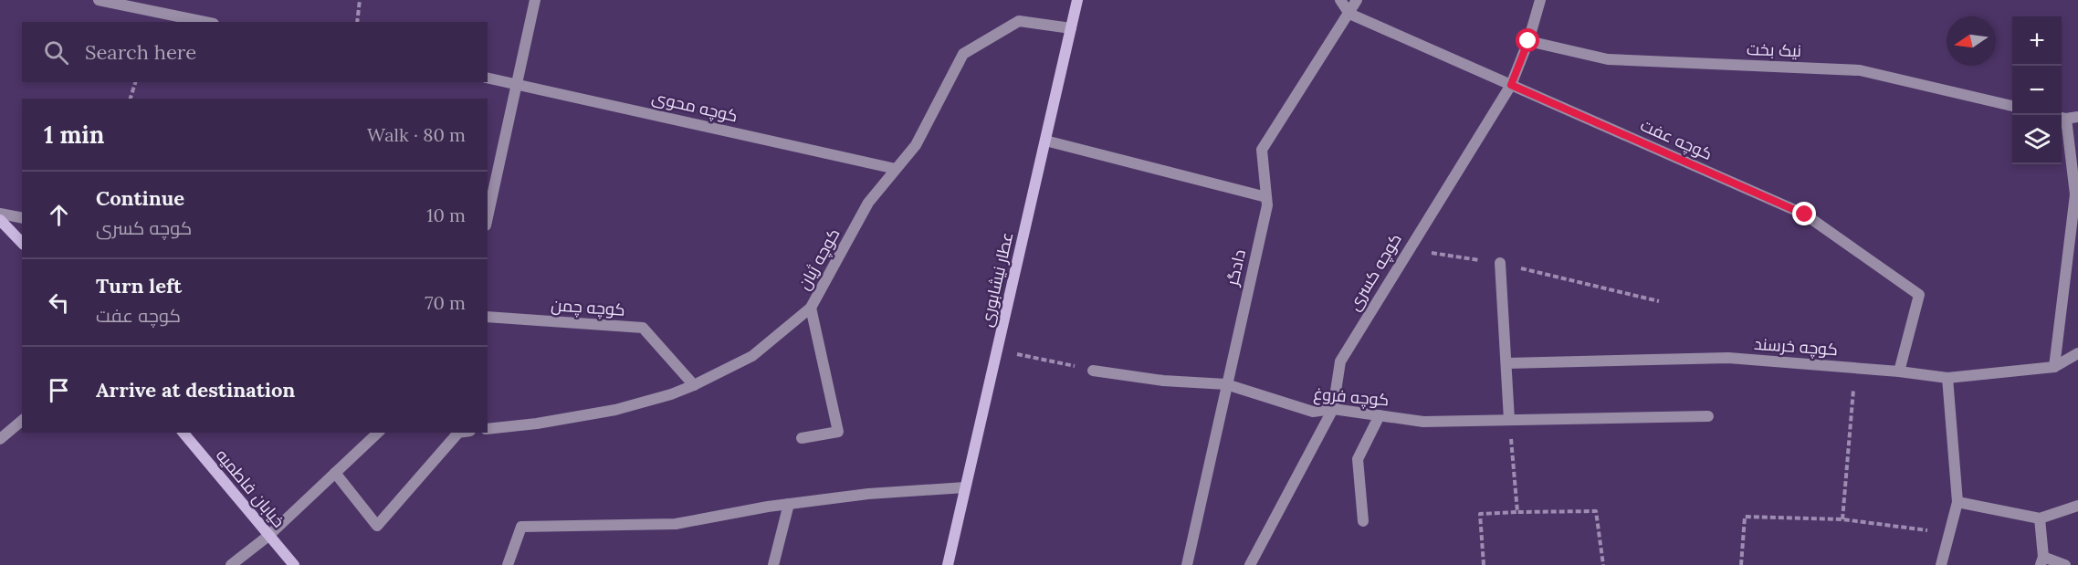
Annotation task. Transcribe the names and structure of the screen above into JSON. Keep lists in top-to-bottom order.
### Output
{
  "streets": {
    "street": [
      "نیک بخت",
      "کوچه محوی",
      "کوچه عفت",
      "کوچه ژیان",
      "دادگر",
      "کوچه کسری",
      "عطار نیشابوری",
      "کوچه چمن",
      "کوچه خرسند",
      "کوچه فروغ",
      "خیابان فاطمیه"
    ]
  },
  "crossings": [
    ["نیک بخت", "کوچه کسری"],
    ["کوچه محوی", "کوچه ژیان"],
    ["کوچه عفت", "دادگر"],
    ["کوچه عفت", "کوچه کسری"],
    ["کوچه عفت", "کوچه خرسند"],
    ["کوچه ژیان", "عطار نیشابوری"],
    ["کوچه ژیان", "کوچه چمن"],
    ["دادگر", "کوچه فروغ"],
    ["کوچه کسری", "کوچه فروغ"]
  ],
  "north": "left",
  "page": {
    "map_buttons": ["+", "−"],
    "search": "Search here",
    "heading": ["1 min", "Walk · 80 m"],
    "list": [
      ["Continue", "کوچه کسری", "10 m"],
      ["Turn left", "کوچه عفت", "70 m"],
      "Arrive at destination"
    ]
  }
}
